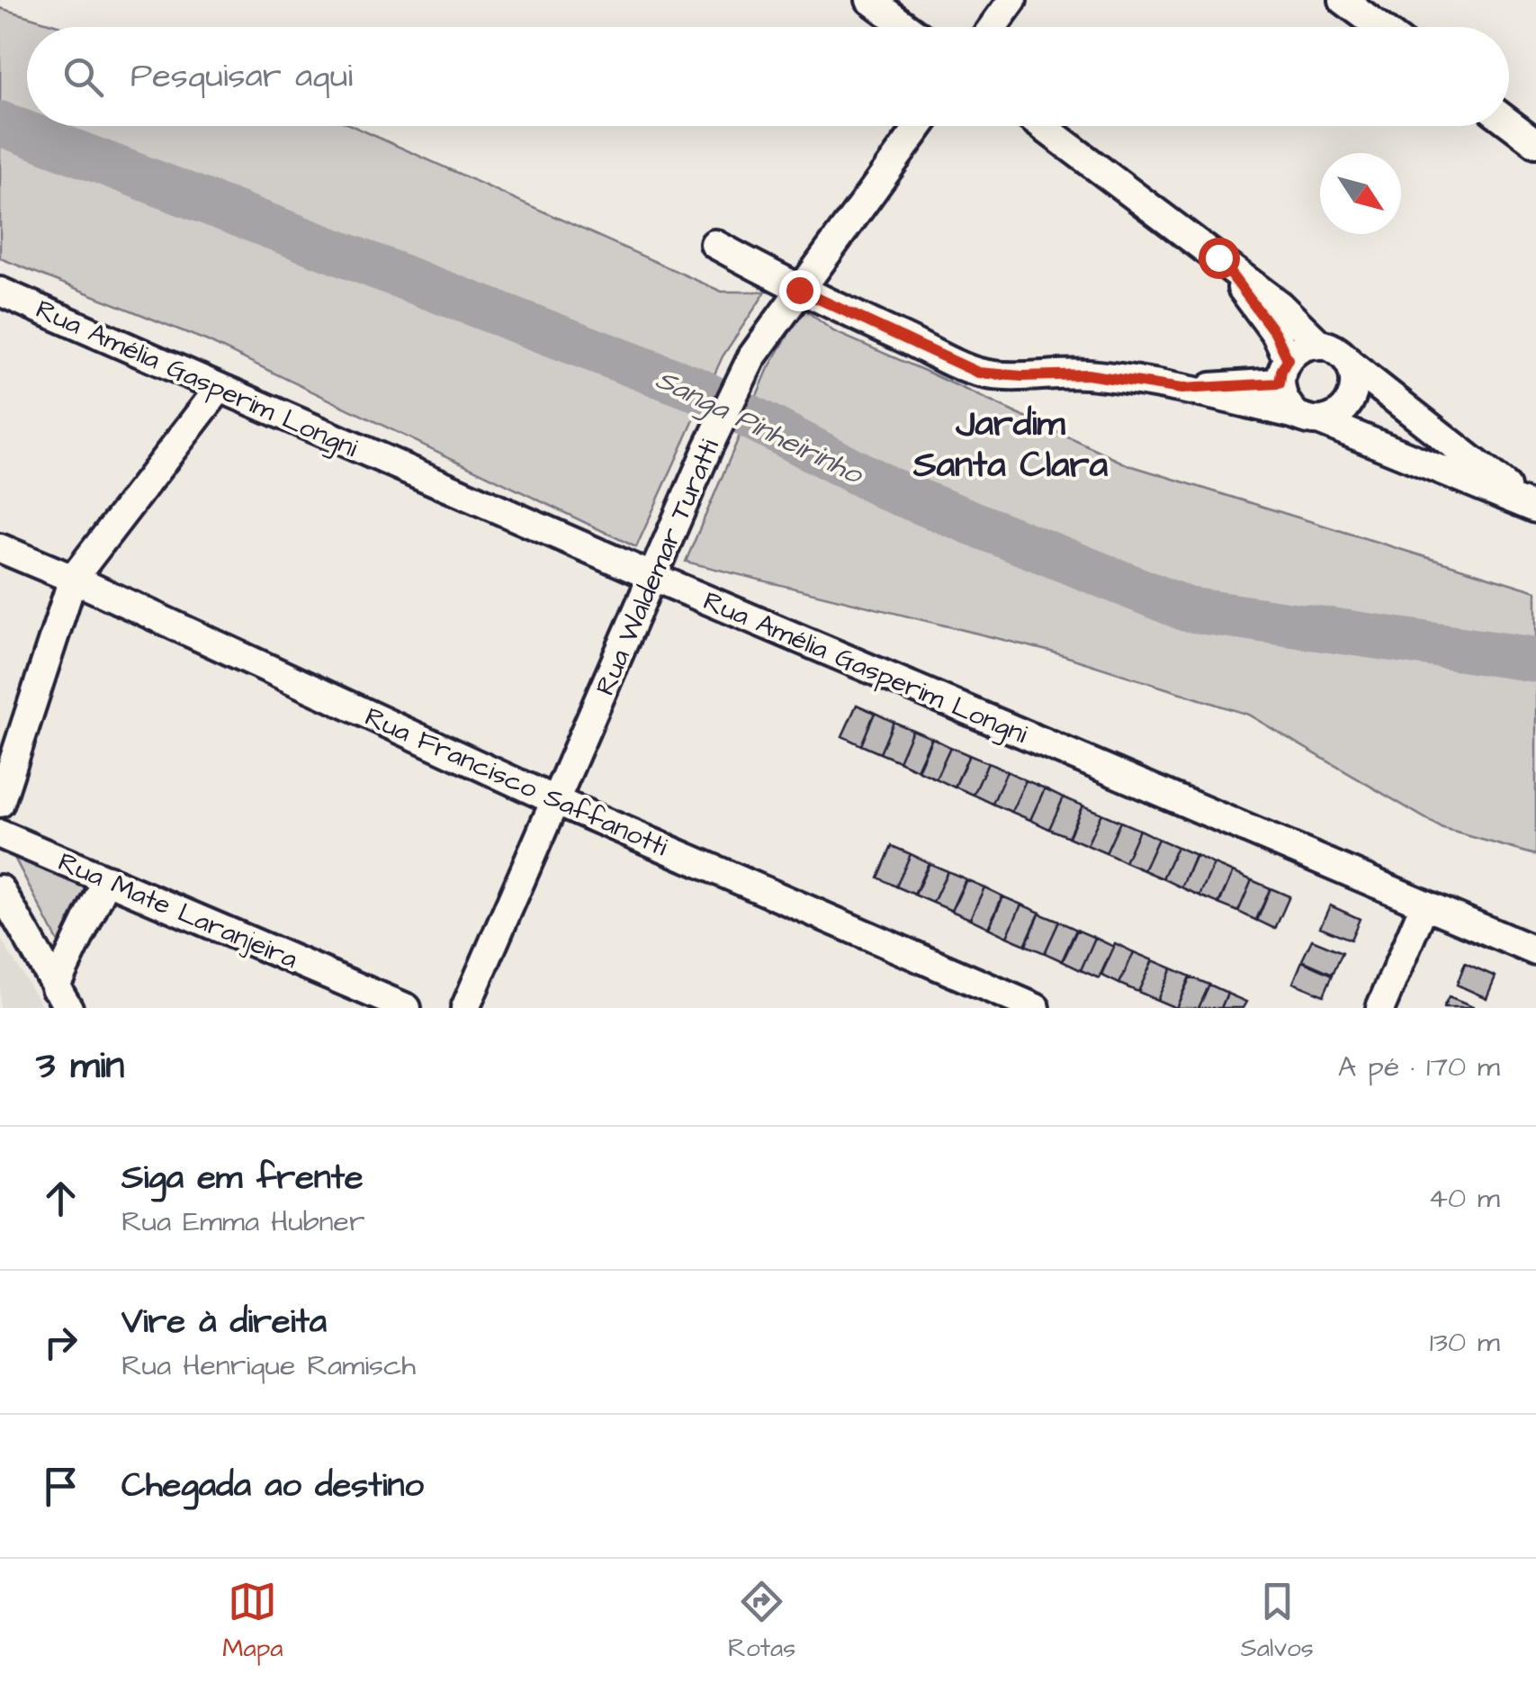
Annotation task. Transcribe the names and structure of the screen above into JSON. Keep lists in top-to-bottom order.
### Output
{
  "streets": {
    "street": [
      "Rua Amélia Gasperim Longni",
      "Rua Waldemar Turatti",
      "Rua Francisco Saffanotti",
      "Rua Mate Laranjeira"
    ]
  },
  "crossings": [
    ["Rua Amélia Gasperim Longni", "Rua Waldemar Turatti"],
    ["Rua Waldemar Turatti", "Rua Francisco Saffanotti"]
  ],
  "districts": ["Jardim Santa Clara"],
  "water": ["Sanga Pinheirinho"],
  "north": "bottom right",
  "page": {
    "search": "Pesquisar aqui",
    "heading": ["3 min", "A pé · 170 m"],
    "list": [
      ["Siga em frente", "Rua Emma Hubner", "40 m"],
      ["Vire à direita", "Rua Henrique Ramisch", "130 m"],
      "Chegada ao destino"
    ],
    "nav": ["Mapa", "Rotas", "Salvos"]
  }
}
